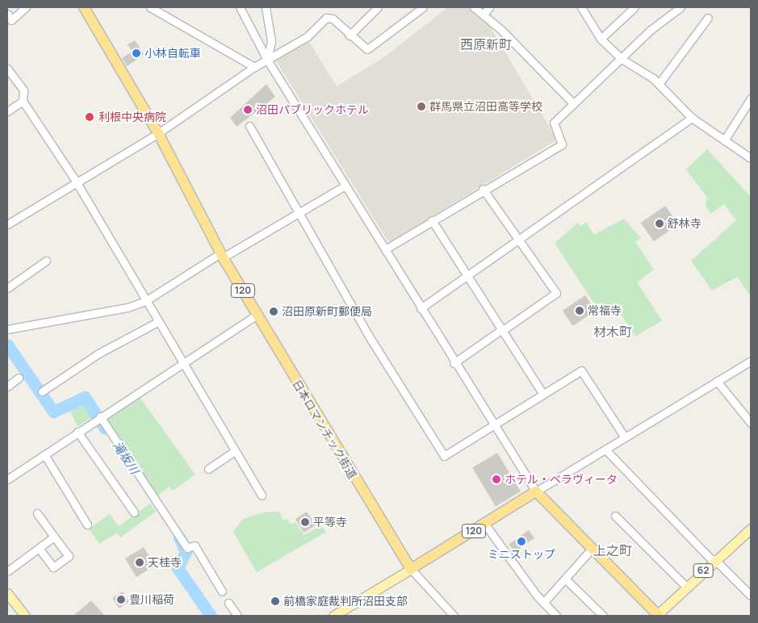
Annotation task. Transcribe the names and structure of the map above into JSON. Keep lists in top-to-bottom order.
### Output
{
  "streets": {
    "highway": ["120", "日本ロマンチック街道"],
    "main road": ["62"]
  },
  "crossings": [
    ["120", "日本ロマンチック街道"]
  ],
  "districts": ["西原新町", "材木町", "上之町"],
  "water": ["滝坂川"],
  "places": [
    "小林自転車",
    "群馬県立沼田高等学校",
    "沼田パブリックホテル",
    "利根中央病院",
    "舒林寺",
    "常福寺",
    "沼田原新町郵便局",
    "ホテル・ベラヴィータ",
    "平等寺",
    "ミニストップ",
    "天桂寺",
    "豊川稲荷",
    "前橋家庭裁判所沼田支部"
  ]
}
